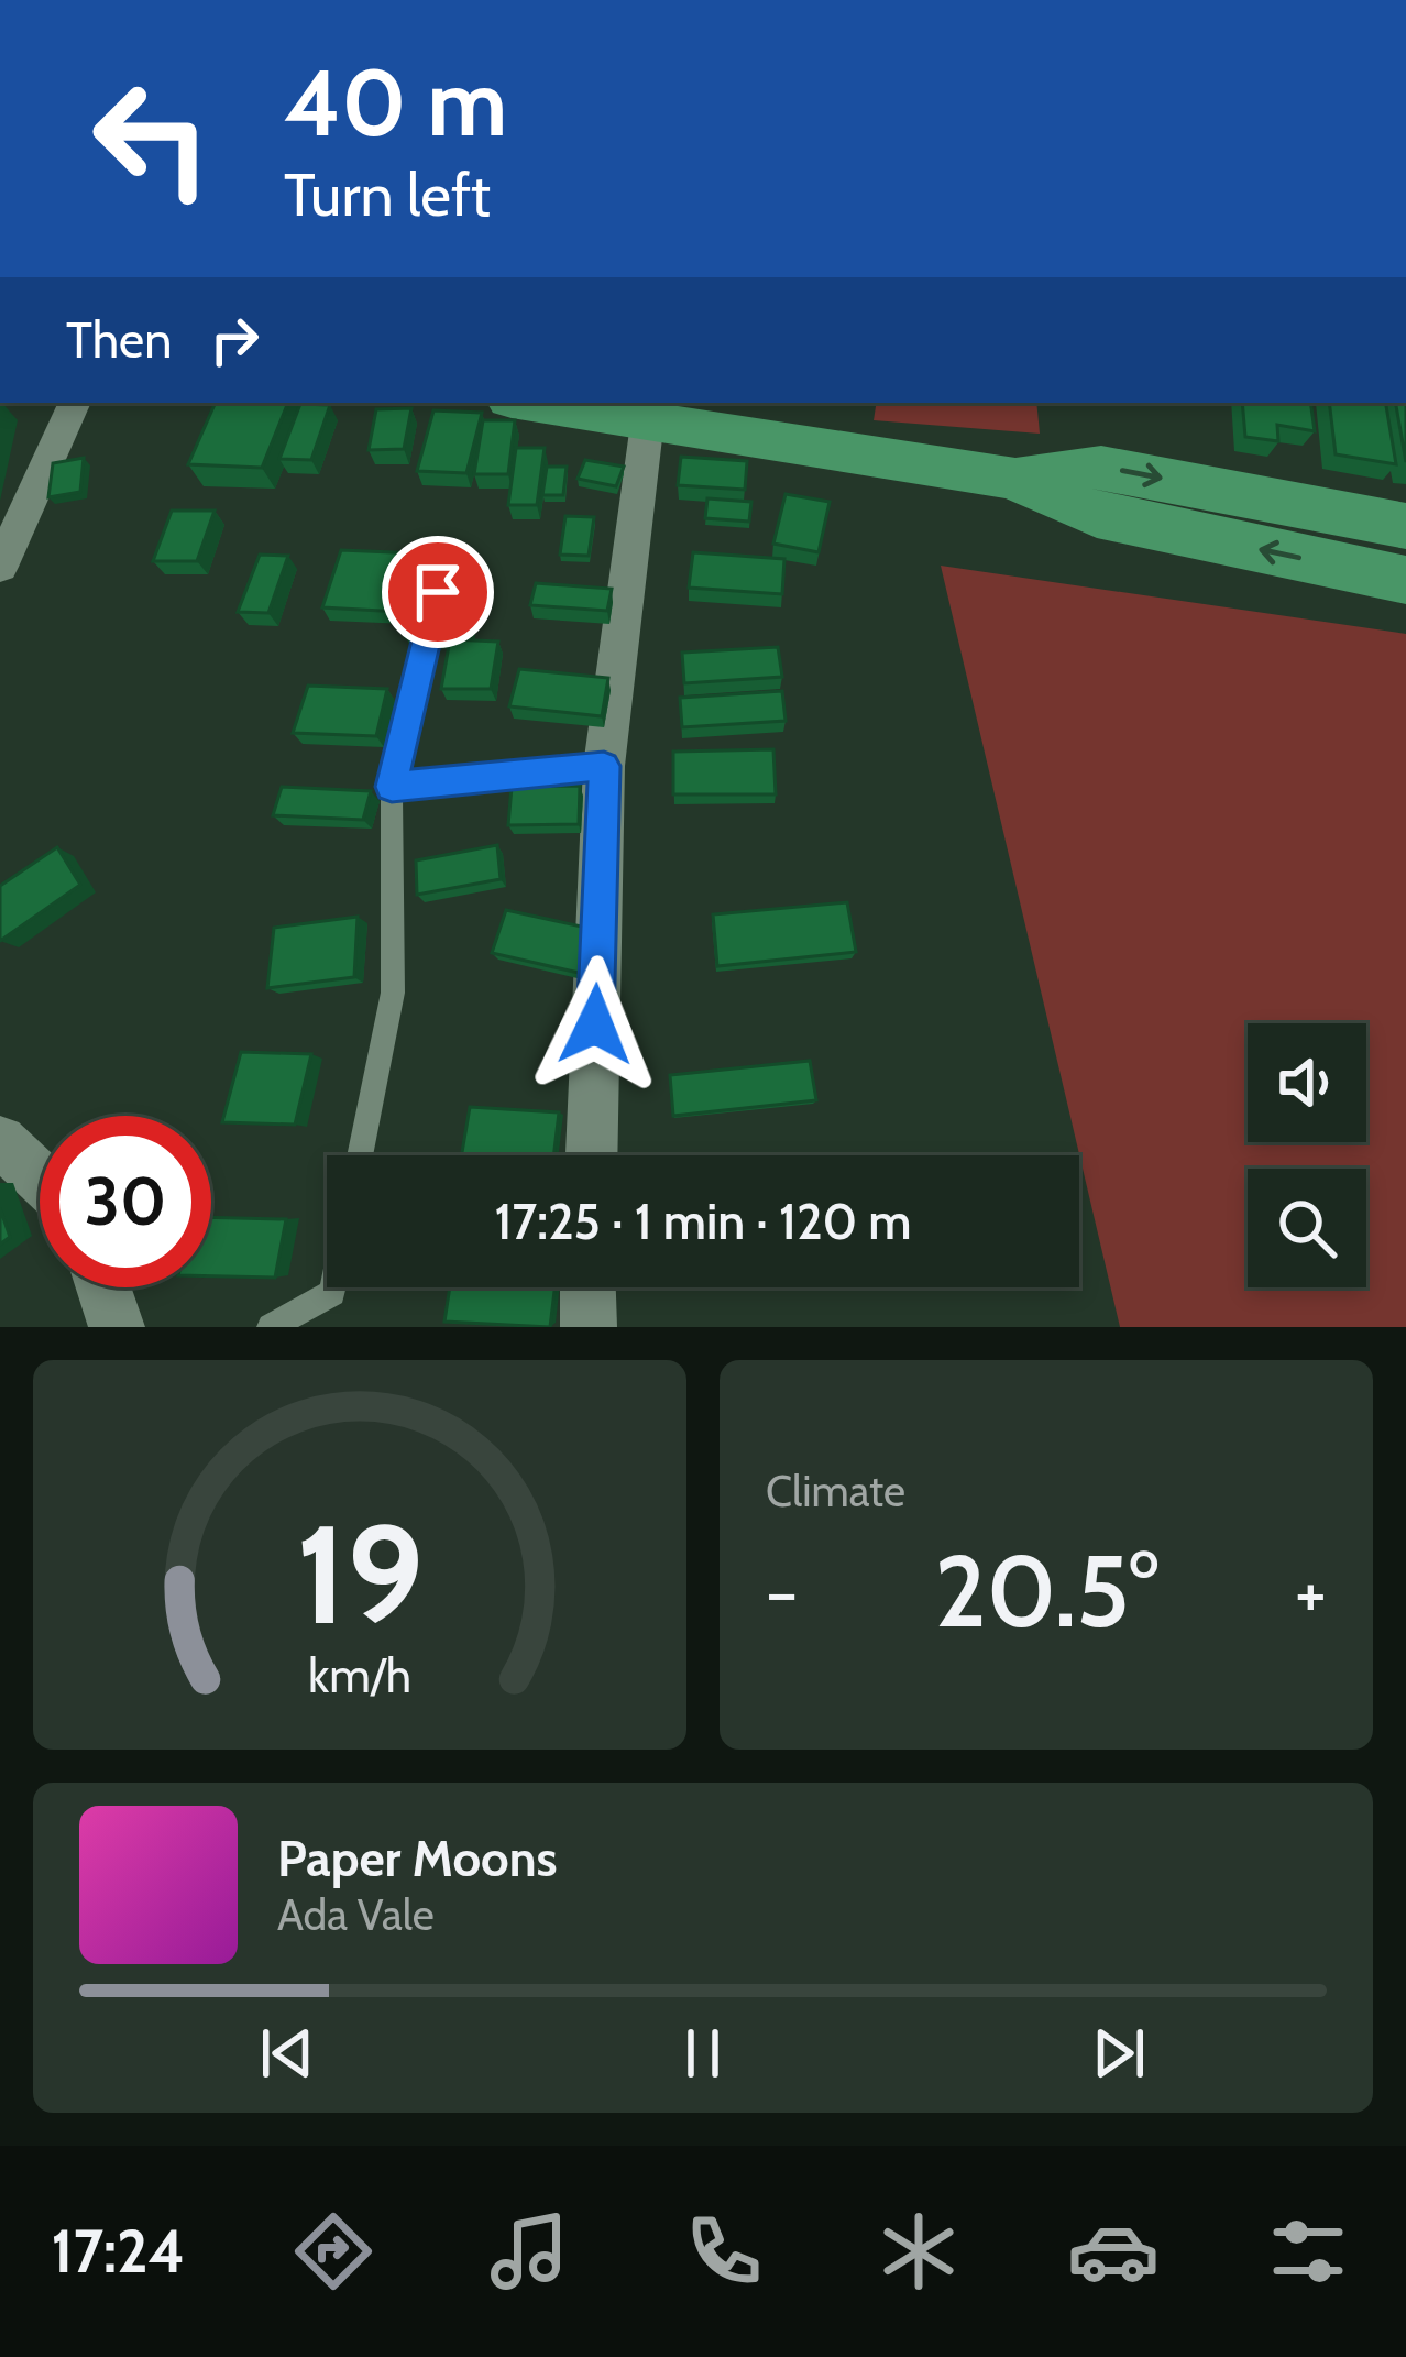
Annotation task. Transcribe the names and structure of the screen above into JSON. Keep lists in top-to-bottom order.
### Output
{
  "page": {
    "turn": ["40 m", "Turn left"],
    "then": "Then",
    "limit": "30",
    "trip": "17:25 · 1 min · 120 m",
    "tile": "Climate",
    "heat": ["−", "20.5°", "+"],
    "song": ["Paper Moons", "Ada Vale"],
    "tabs": "17:24",
    "gauge": ["19", "km/h"]
  }
}
